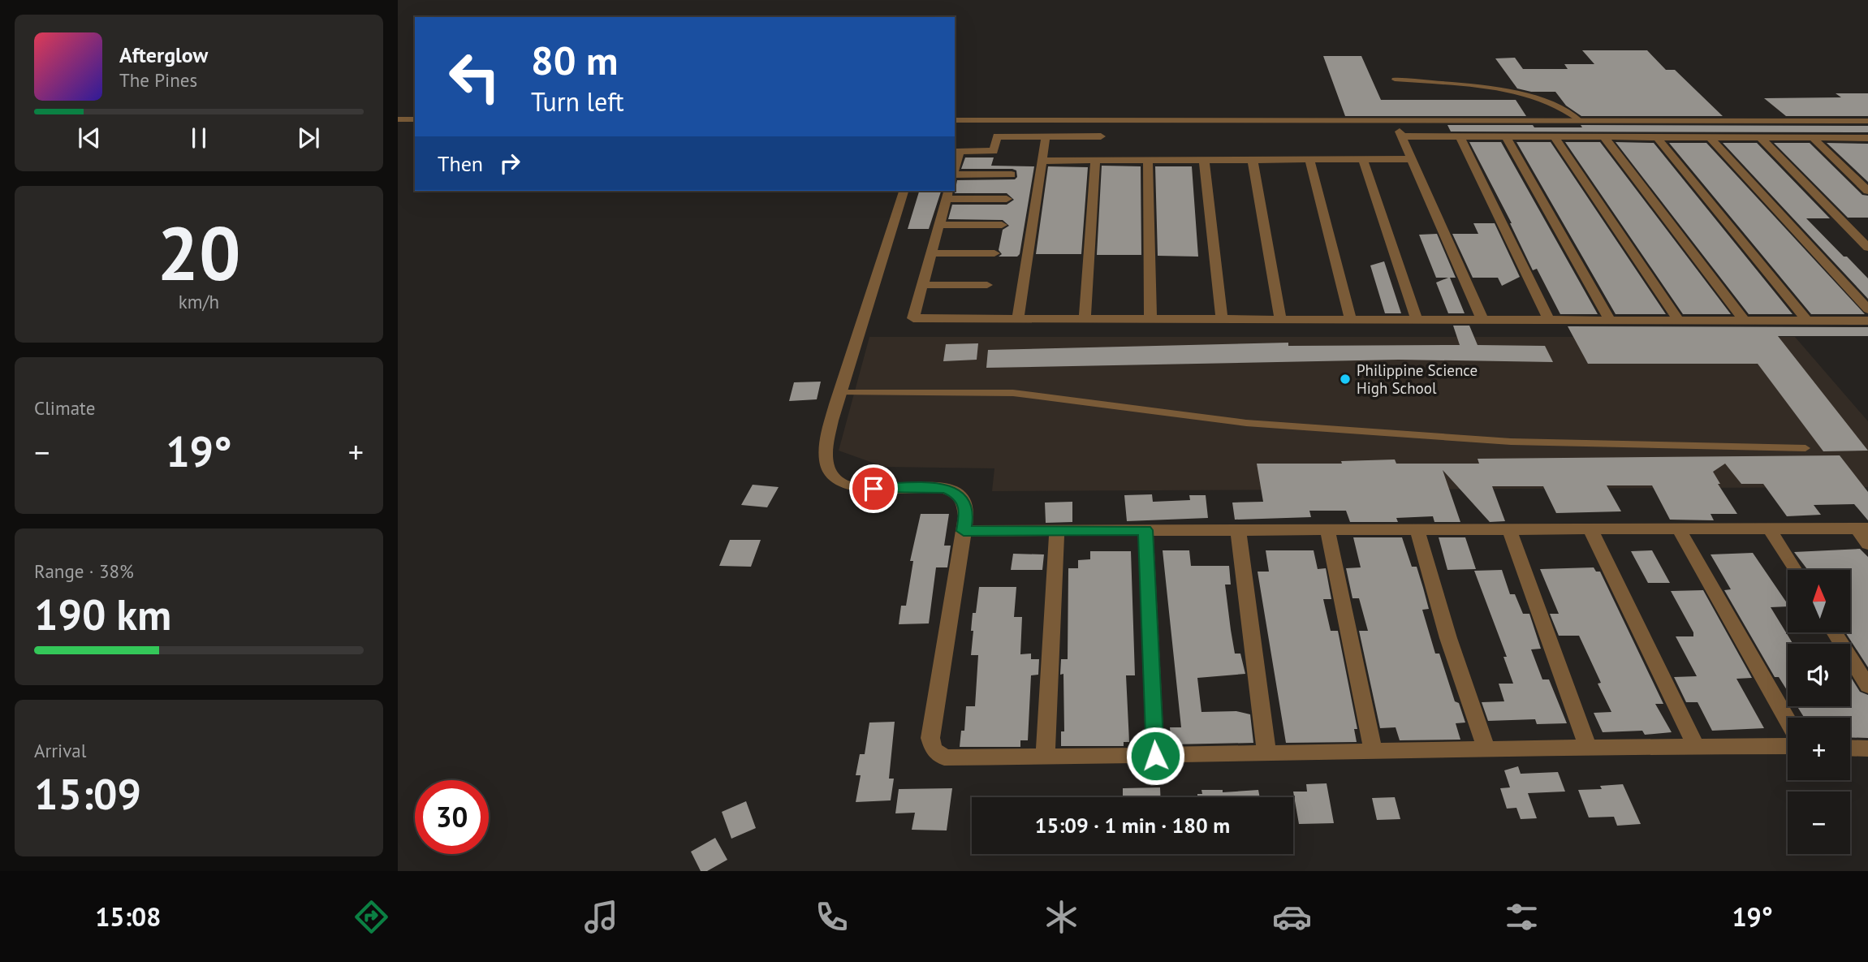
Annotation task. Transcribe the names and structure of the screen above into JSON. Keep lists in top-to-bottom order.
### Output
{
  "places": ["Philippine Science High School"],
  "north": "top",
  "page": {
    "turn": ["80 m", "Turn left"],
    "song": ["Afterglow", "The Pines"],
    "then": "Then",
    "tile": [
      ["20", "km/h"],
      "Climate",
      ["Range · 38%", "190 km"],
      ["Arrival", "15:09"]
    ],
    "heat": ["−", "19°", "+"],
    "map_buttons": ["+", "−"],
    "limit": "30",
    "trip": "15:09 · 1 min · 180 m",
    "tabs": ["15:08", "19°"]
  }
}
